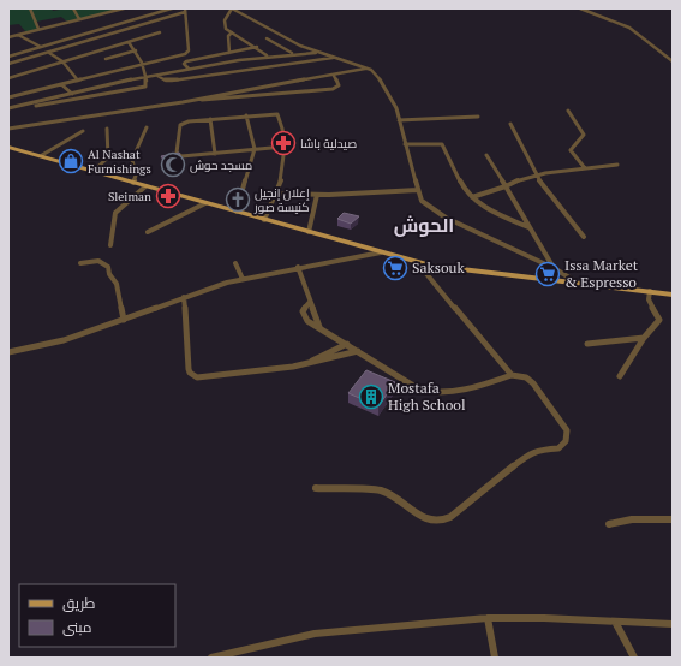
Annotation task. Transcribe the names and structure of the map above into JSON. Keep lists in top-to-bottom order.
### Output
{
  "districts": ["الحوش"],
  "places": {
    "pharmacy": ["صيدلية باشا", "Sleiman"],
    "shop": ["Al Nashat Furnishings"],
    "mosque": ["مسجد حوش"],
    "church": ["إعلان إنجيل كنيسة صور"],
    "supermarket": ["Saksouk", "Issa Market & Espresso"],
    "building": ["Mostafa High School"]
  },
  "legend": ["طريق", "مبنى"]
}
